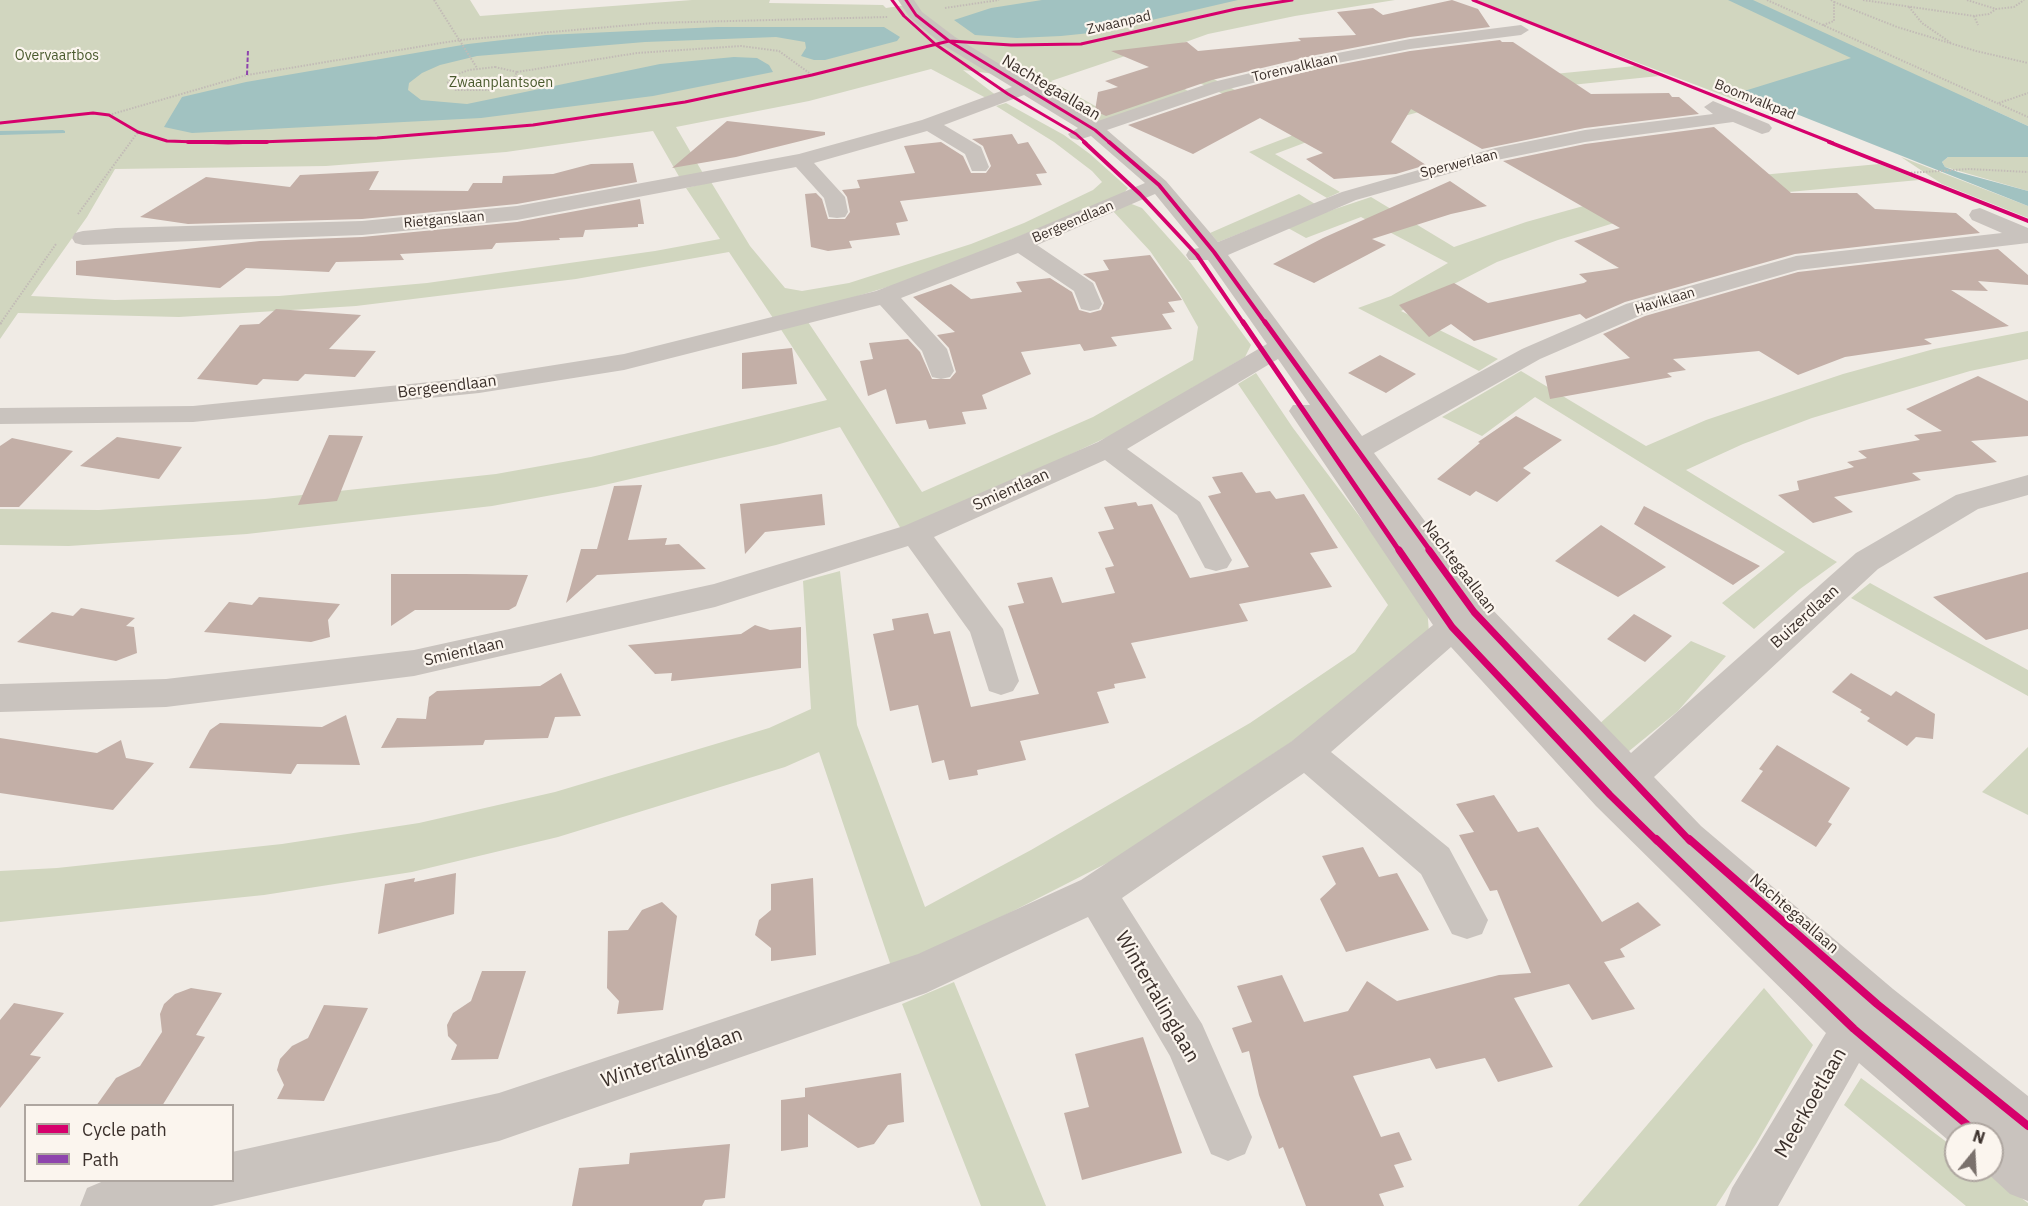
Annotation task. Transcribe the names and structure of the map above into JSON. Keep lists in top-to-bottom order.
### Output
{
  "streets": {
    "street": [
      "Torenvalklaan",
      "Nachtegaallaan",
      "Sperwerlaan",
      "Rietganslaan",
      "Bergeendlaan",
      "Haviklaan",
      "Smientlaan",
      "Buizerdlaan",
      "Wintertalinglaan",
      "Meerkoetlaan"
    ],
    "cycle path": ["Zwaanpad", "Boomvalkpad"]
  },
  "crossings": [
    ["Torenvalklaan", "Nachtegaallaan"],
    ["Nachtegaallaan", "Sperwerlaan"],
    ["Nachtegaallaan", "Rietganslaan"],
    ["Nachtegaallaan", "Bergeendlaan"],
    ["Nachtegaallaan", "Haviklaan"],
    ["Nachtegaallaan", "Smientlaan"],
    ["Nachtegaallaan", "Buizerdlaan"],
    ["Nachtegaallaan", "Wintertalinglaan"],
    ["Nachtegaallaan", "Meerkoetlaan"]
  ],
  "parks": ["Overvaartbos", "Zwaanplantsoen"],
  "legend": ["Cycle path", "Path"],
  "north": "top"
}
